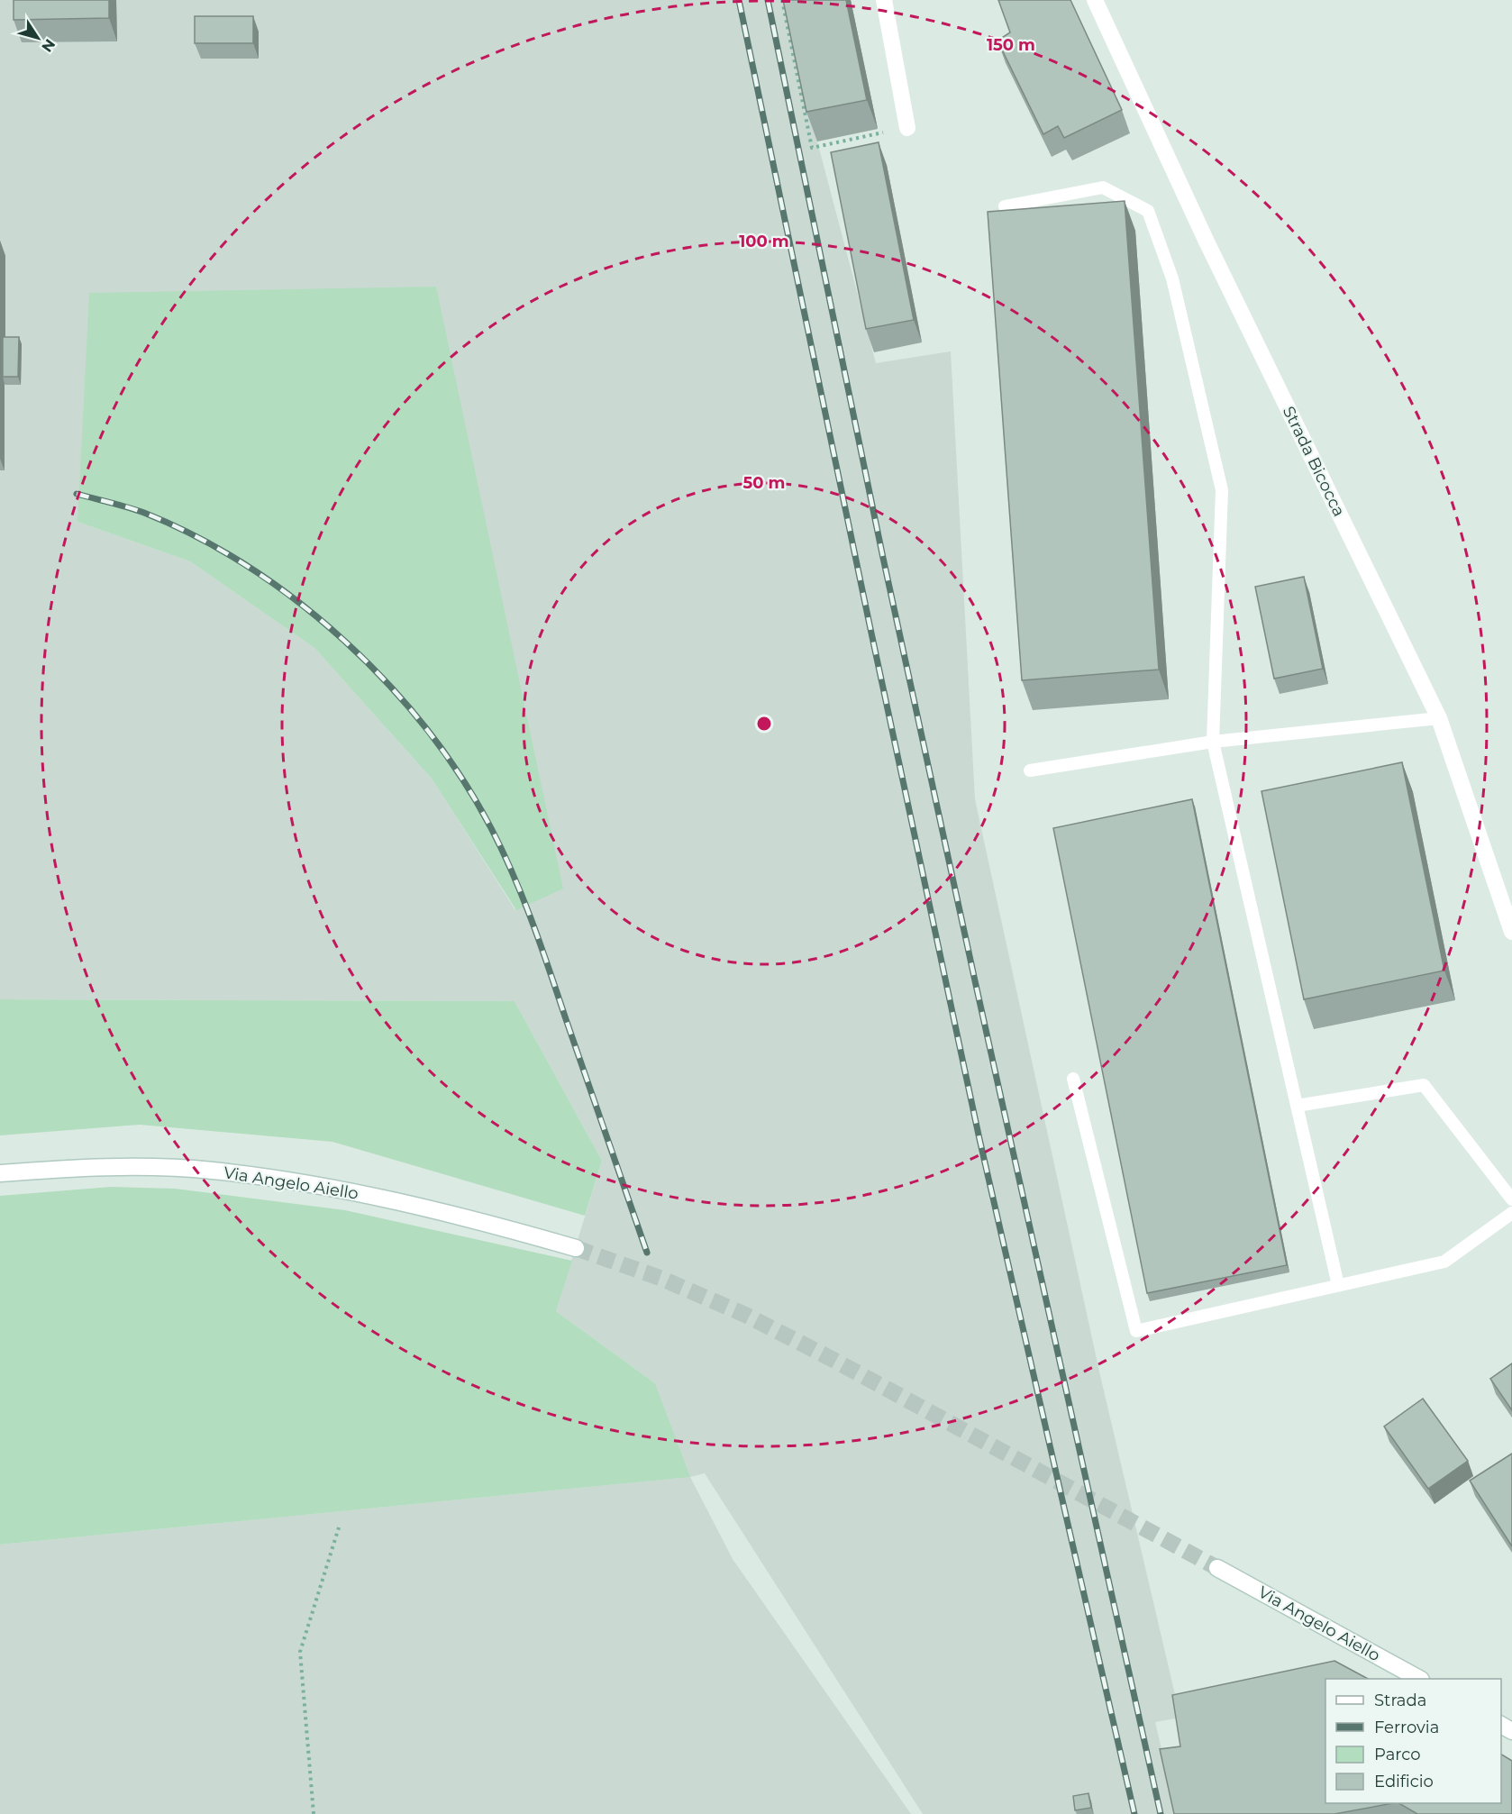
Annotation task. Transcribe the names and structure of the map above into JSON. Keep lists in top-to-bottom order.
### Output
{
  "streets": {
    "street": ["Strada Bicocca", "Via Angelo Aiello"]
  },
  "legend": [
    "Strada",
    "Ferrovia",
    "Parco",
    "Edificio"
  ],
  "north": "bottom right",
  "rings": ["150 m", "100 m", "50 m"]
}
